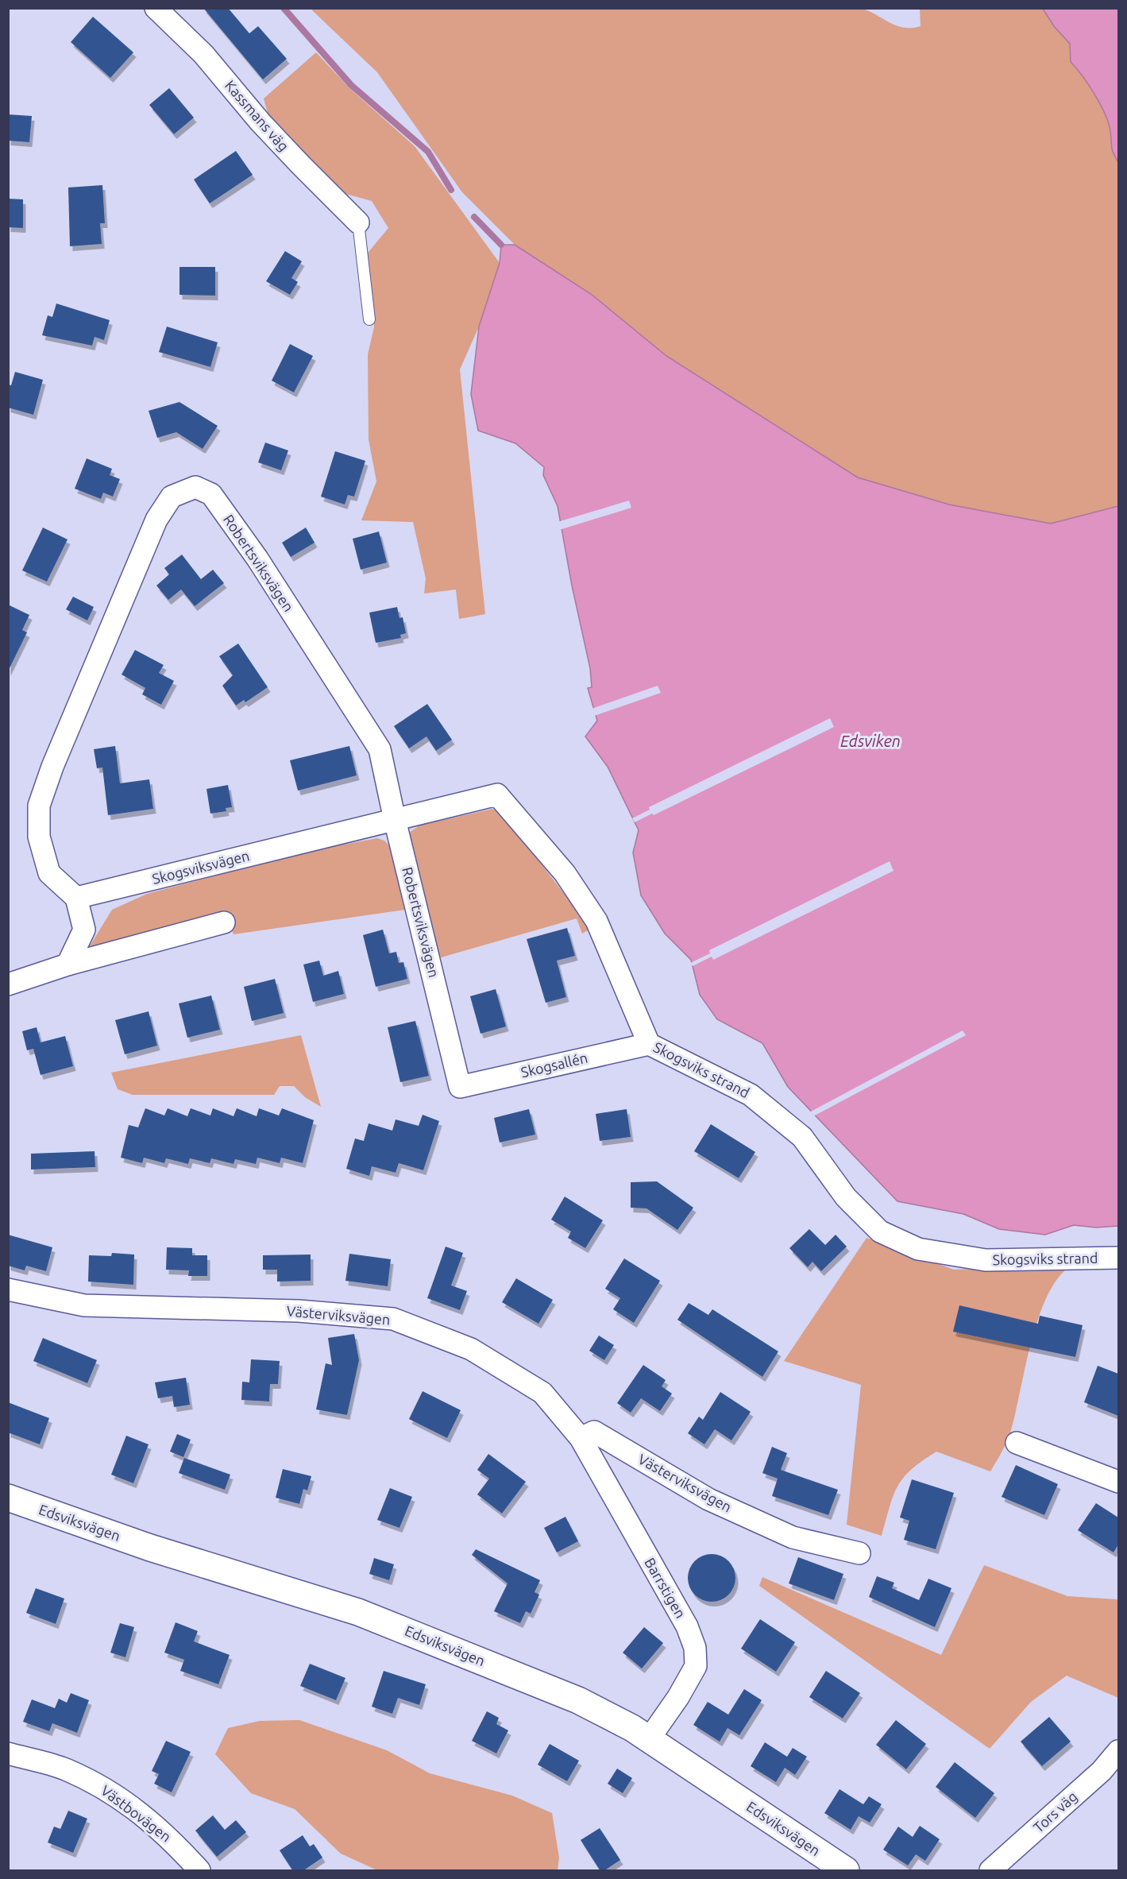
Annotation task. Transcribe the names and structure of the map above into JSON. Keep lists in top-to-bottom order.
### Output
{
  "streets": {
    "street": [
      "Kassmans väg",
      "Robertsviksvägen",
      "Skogsviksvägen",
      "Skogsallén",
      "Skogsviks strand",
      "Västerviksvägen",
      "Edsviksvägen",
      "Barrstigen",
      "Tors väg",
      "Västbovägen"
    ]
  },
  "crossings": [
    ["Robertsviksvägen", "Skogsviksvägen"],
    ["Robertsviksvägen", "Skogsallén"],
    ["Robertsviksvägen", "Skogsviks strand"],
    ["Skogsviksvägen", "Skogsviks strand"],
    ["Skogsallén", "Skogsviks strand"],
    ["Västerviksvägen", "Barrstigen"],
    ["Edsviksvägen", "Barrstigen"]
  ],
  "water": ["Edsviken"]
}
